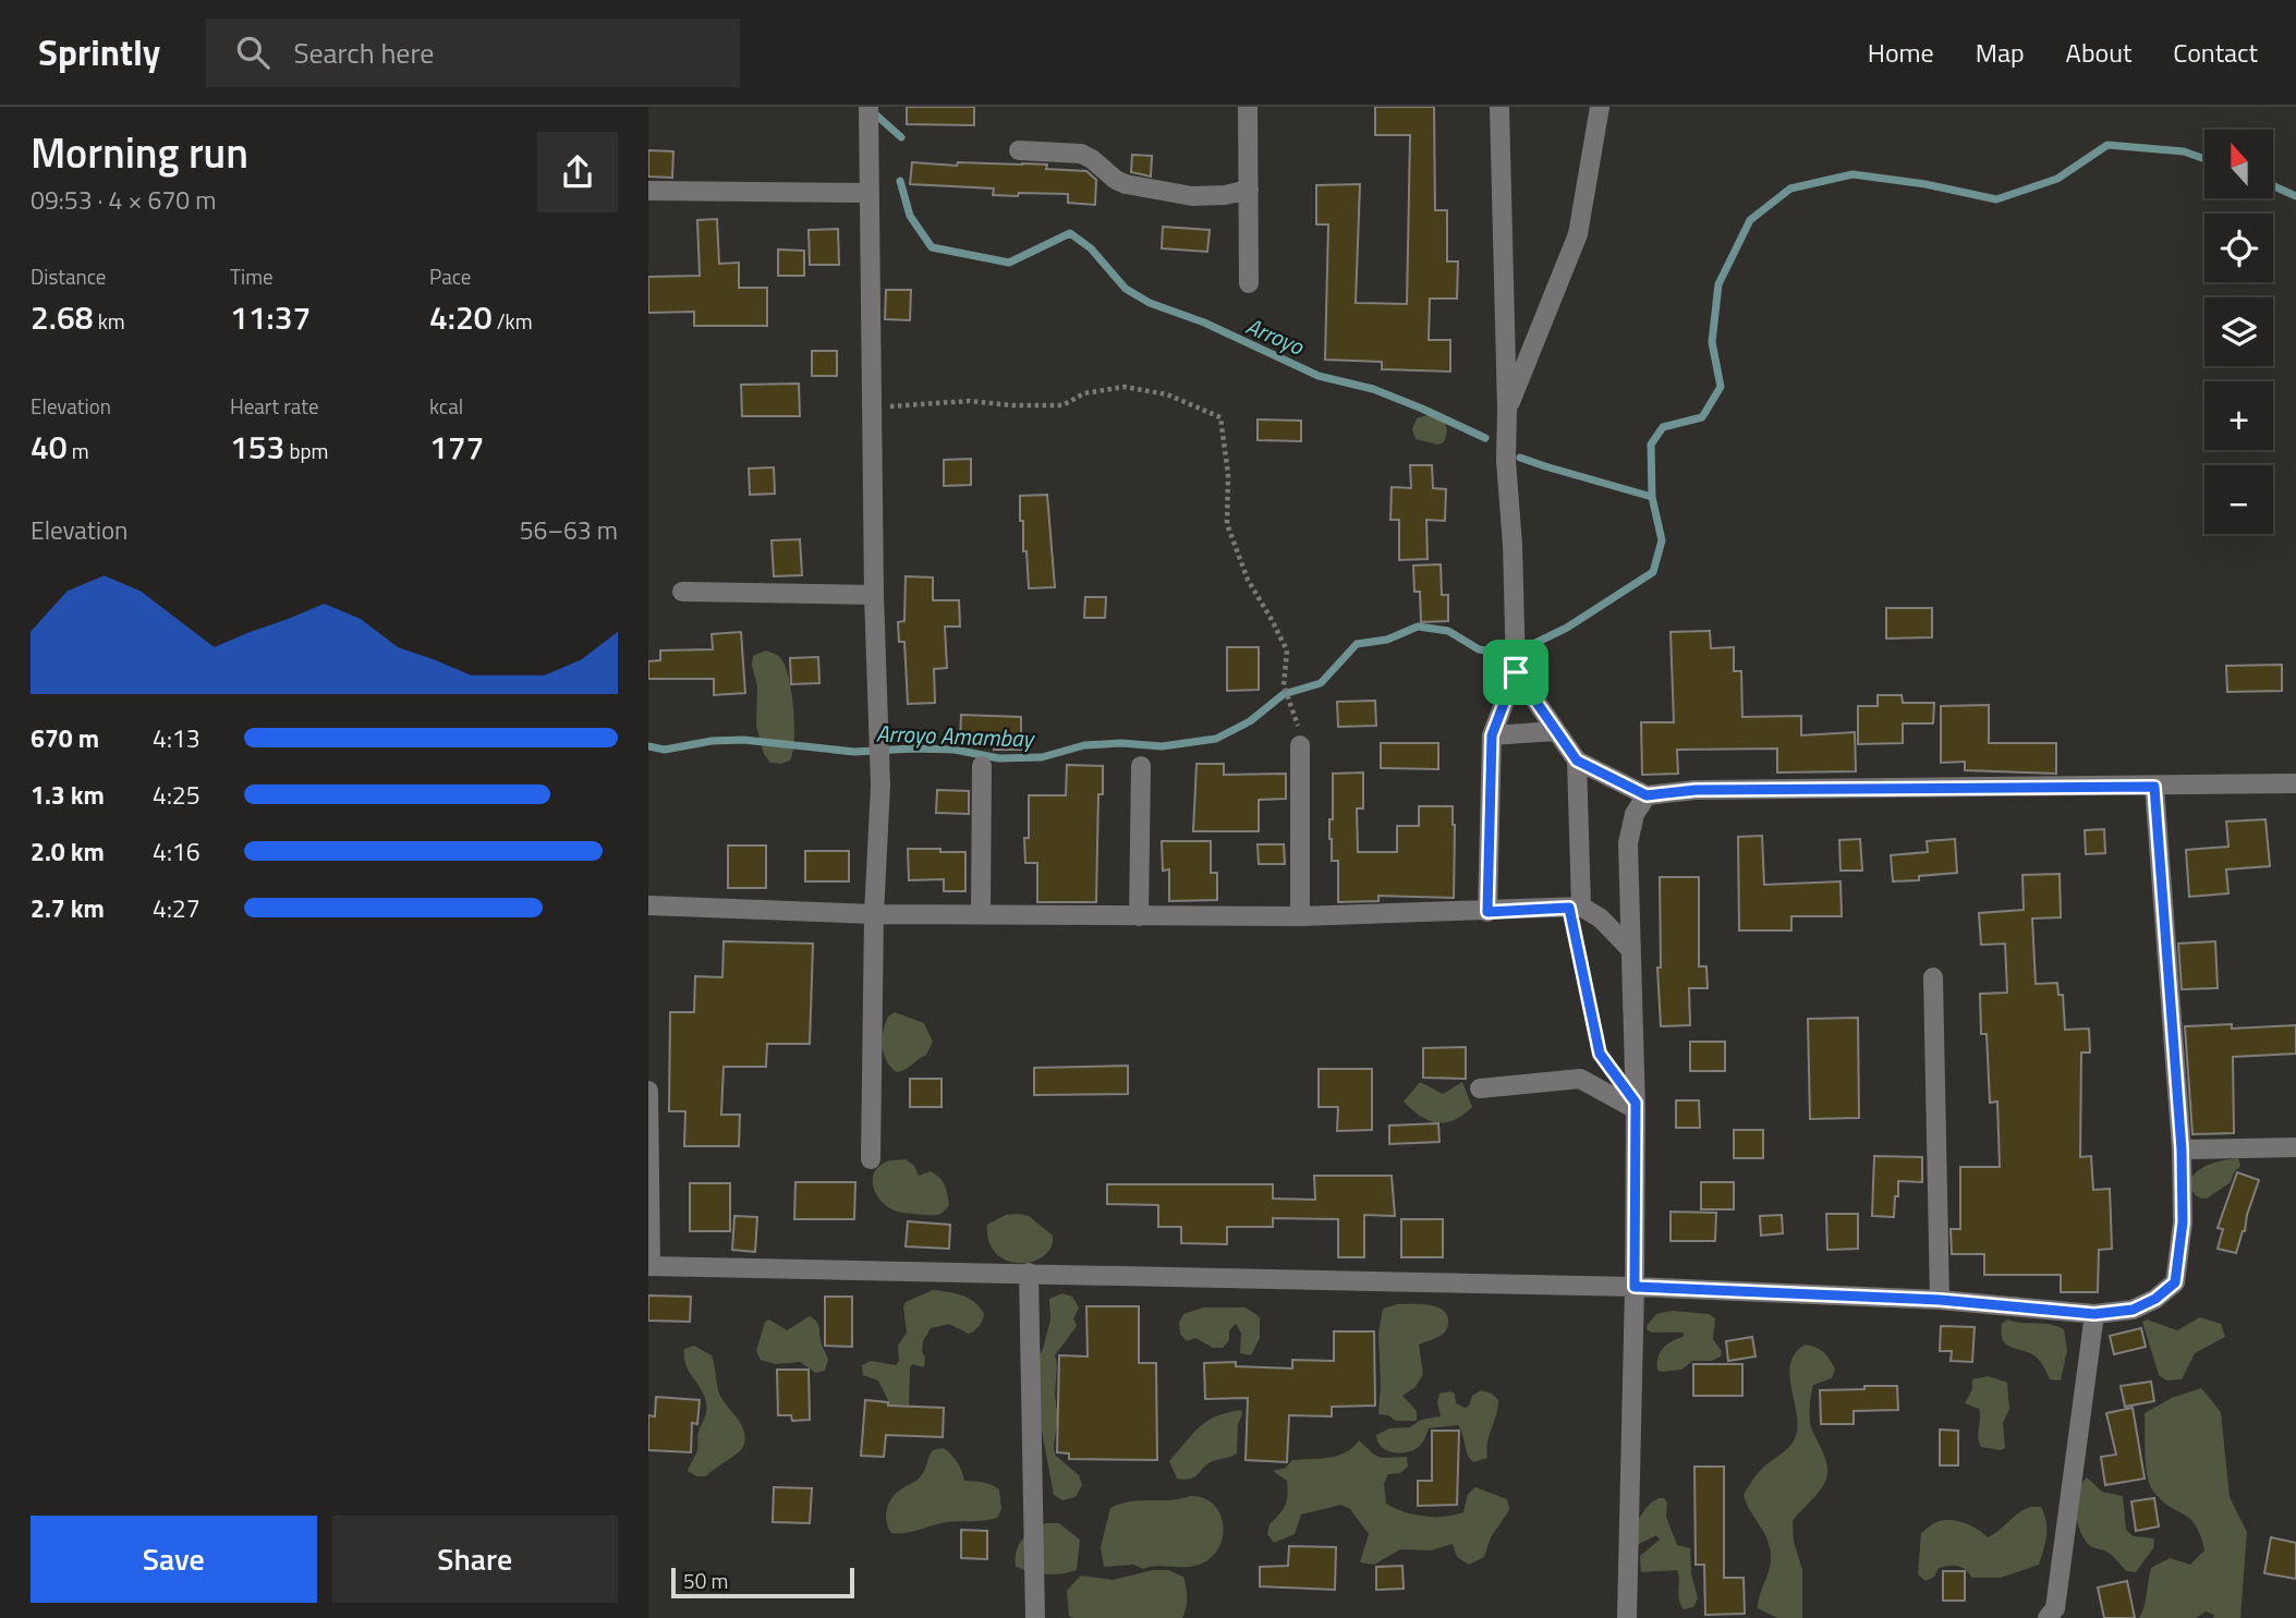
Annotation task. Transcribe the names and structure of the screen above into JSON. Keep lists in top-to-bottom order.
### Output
{
  "water": ["Arroyo", "Arroyo Amambay"],
  "scale_bar": "50 m",
  "north": "top",
  "page": {
    "header": "Sprintly",
    "search": "Search here",
    "nav": [
      "Home",
      "Map",
      "About",
      "Contact"
    ],
    "heading": ["Morning run", "09:53 · 4 × 670 m"],
    "map_buttons": ["+", "−"],
    "stats": [
      ["Distance", "2.68 km"],
      ["Time", "11:37"],
      ["Pace", "4:20 /km"],
      ["Elevation", "40 m"],
      ["Heart rate", "153 bpm"],
      ["kcal", "177"]
    ],
    "chart": ["Elevation", "56–63 m"],
    "list": [
      {
        "name": "670 m",
        "note": "4:13"
      },
      {
        "name": "1.3 km",
        "note": "4:25"
      },
      {
        "name": "2.0 km",
        "note": "4:16"
      },
      {
        "name": "2.7 km",
        "note": "4:27"
      }
    ],
    "buttons": ["Save", "Share"],
    "scale": "50 m"
  }
}
